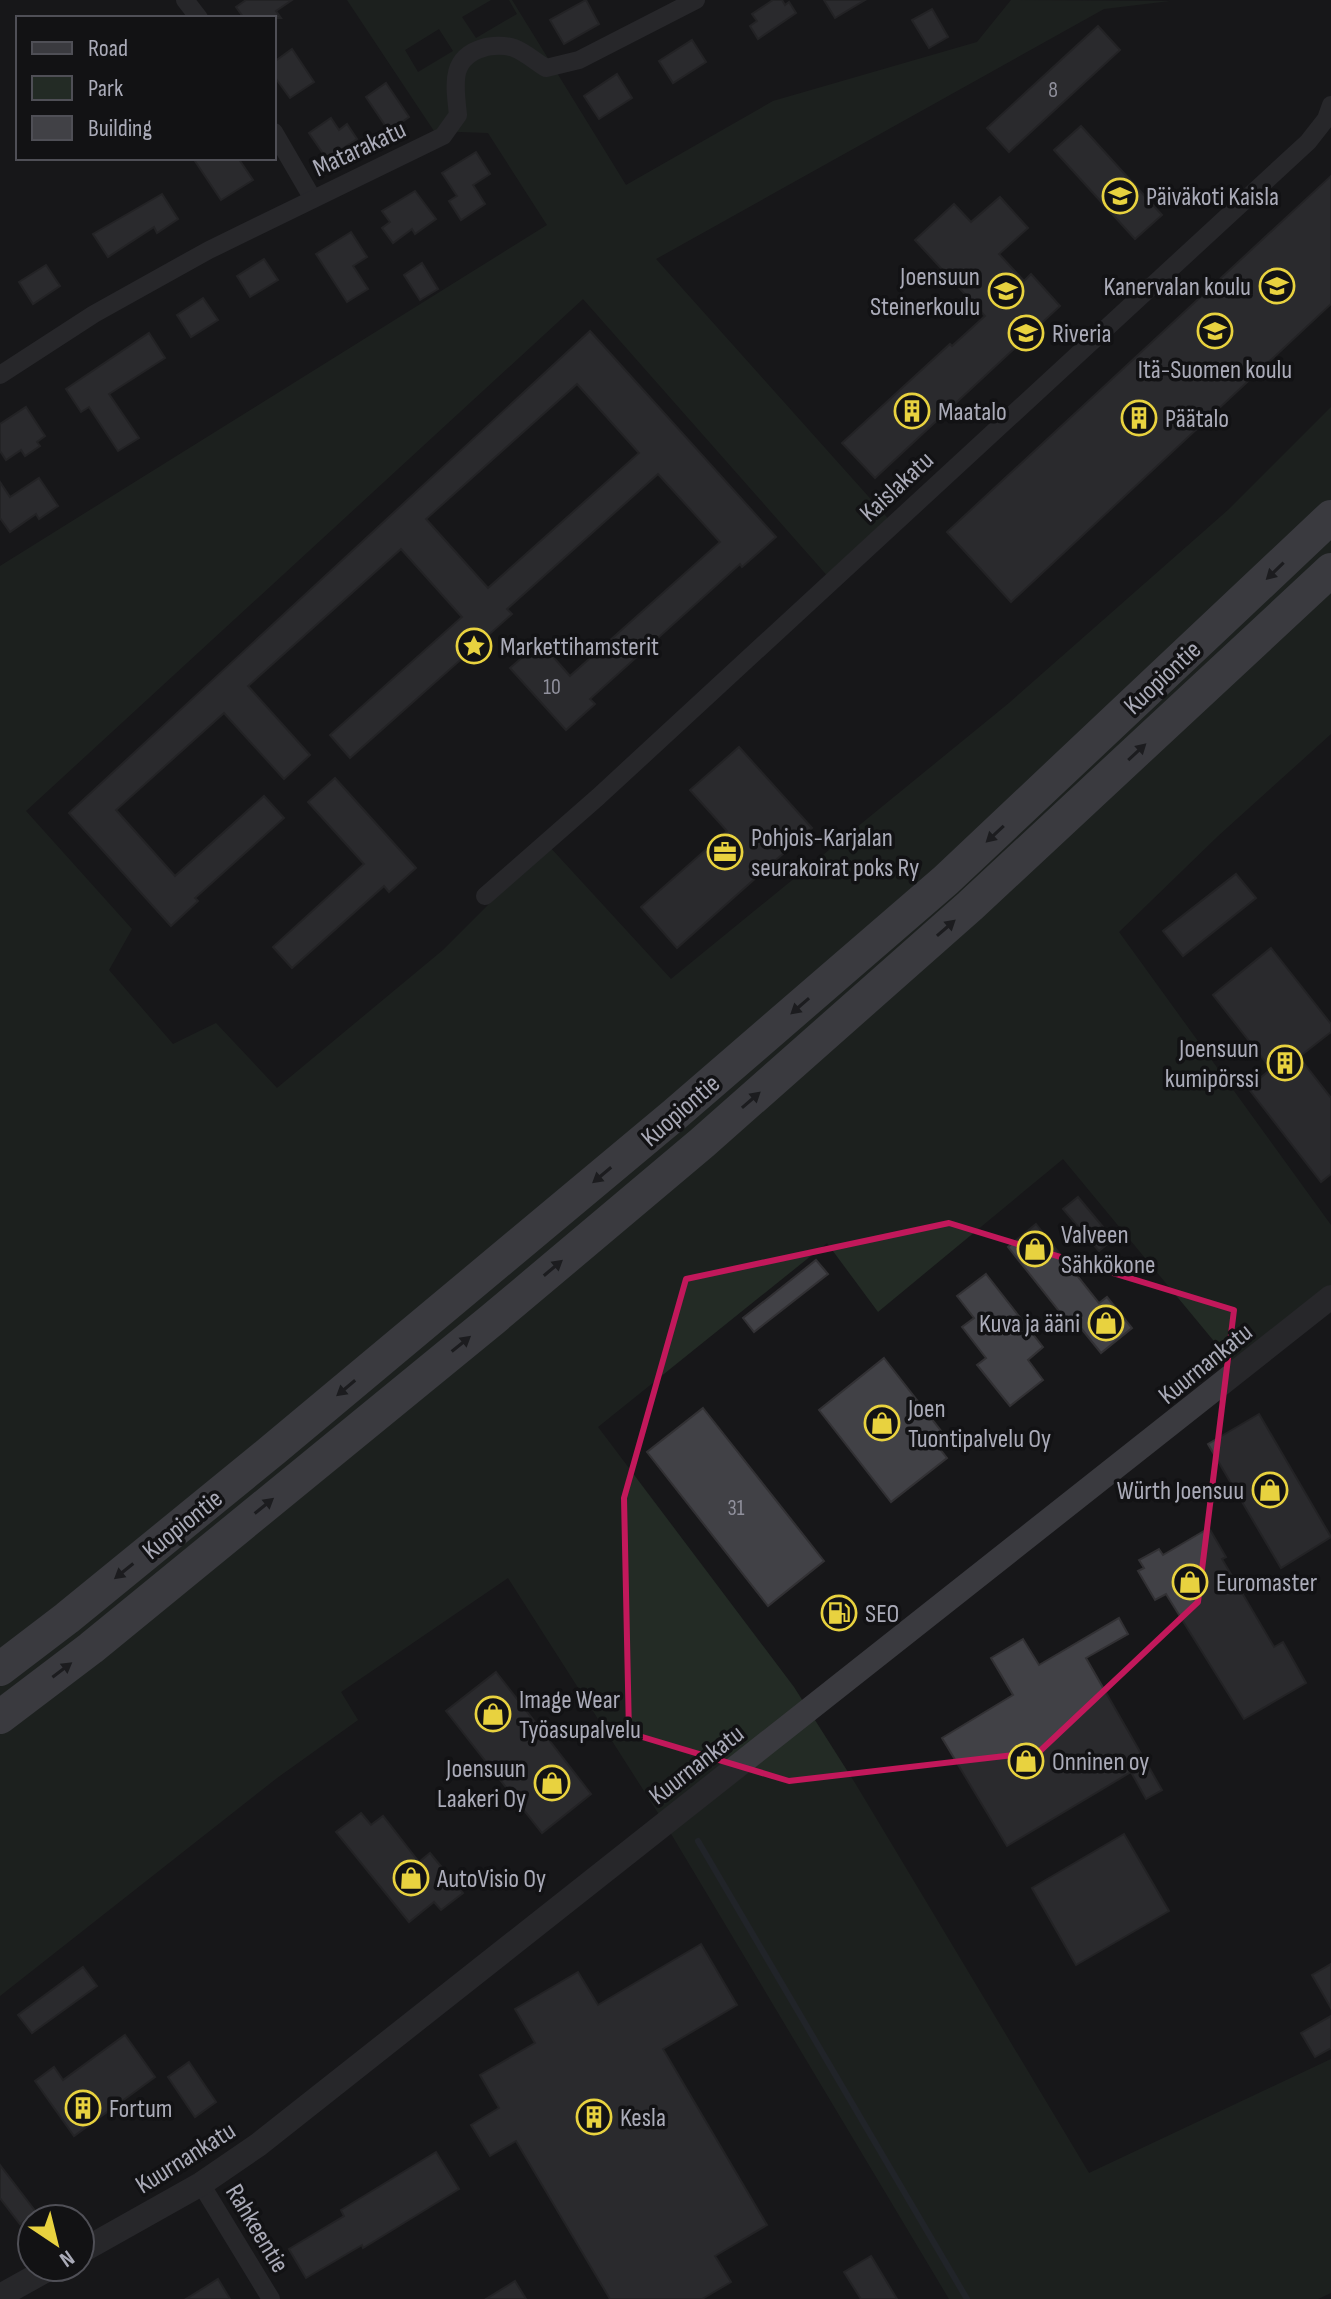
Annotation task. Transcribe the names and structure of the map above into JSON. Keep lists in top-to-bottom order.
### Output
{
  "streets": {
    "highway": ["Kuopiontie"],
    "street": [
      "Matarakatu",
      "Kaislakatu",
      "Kuurnankatu",
      "Rahkeentie"
    ]
  },
  "crossings": [
    ["Kuurnankatu", "Rahkeentie"]
  ],
  "places": {
    "school or university": [
      "Päiväkoti Kaisla",
      "Kanervalan koulu",
      "Joensuun Steinerkoulu",
      "Itä-Suomen koulu",
      "Riveria"
    ],
    "building": [
      "Maatalo",
      "Päätalo",
      "Joensuun kumipörssi",
      "Fortum",
      "Kesla"
    ],
    "place": ["Markettihamsterit"],
    "office": ["Pohjois-Karjalan seurakoirat poks Ry"],
    "shop": [
      "Valveen Sähkökone",
      "Kuva ja ääni",
      "Joen Tuontipalvelu Oy",
      "Würth Joensuu",
      "Euromaster",
      "Image Wear Työasupalvelu",
      "Onninen oy",
      "Joensuun Laakeri Oy",
      "AutoVisio Oy"
    ],
    "fuel station": ["SEO"]
  },
  "house_numbers": ["8", "10", "31"],
  "legend": ["Road", "Park", "Building"],
  "north": "bottom right"
}
